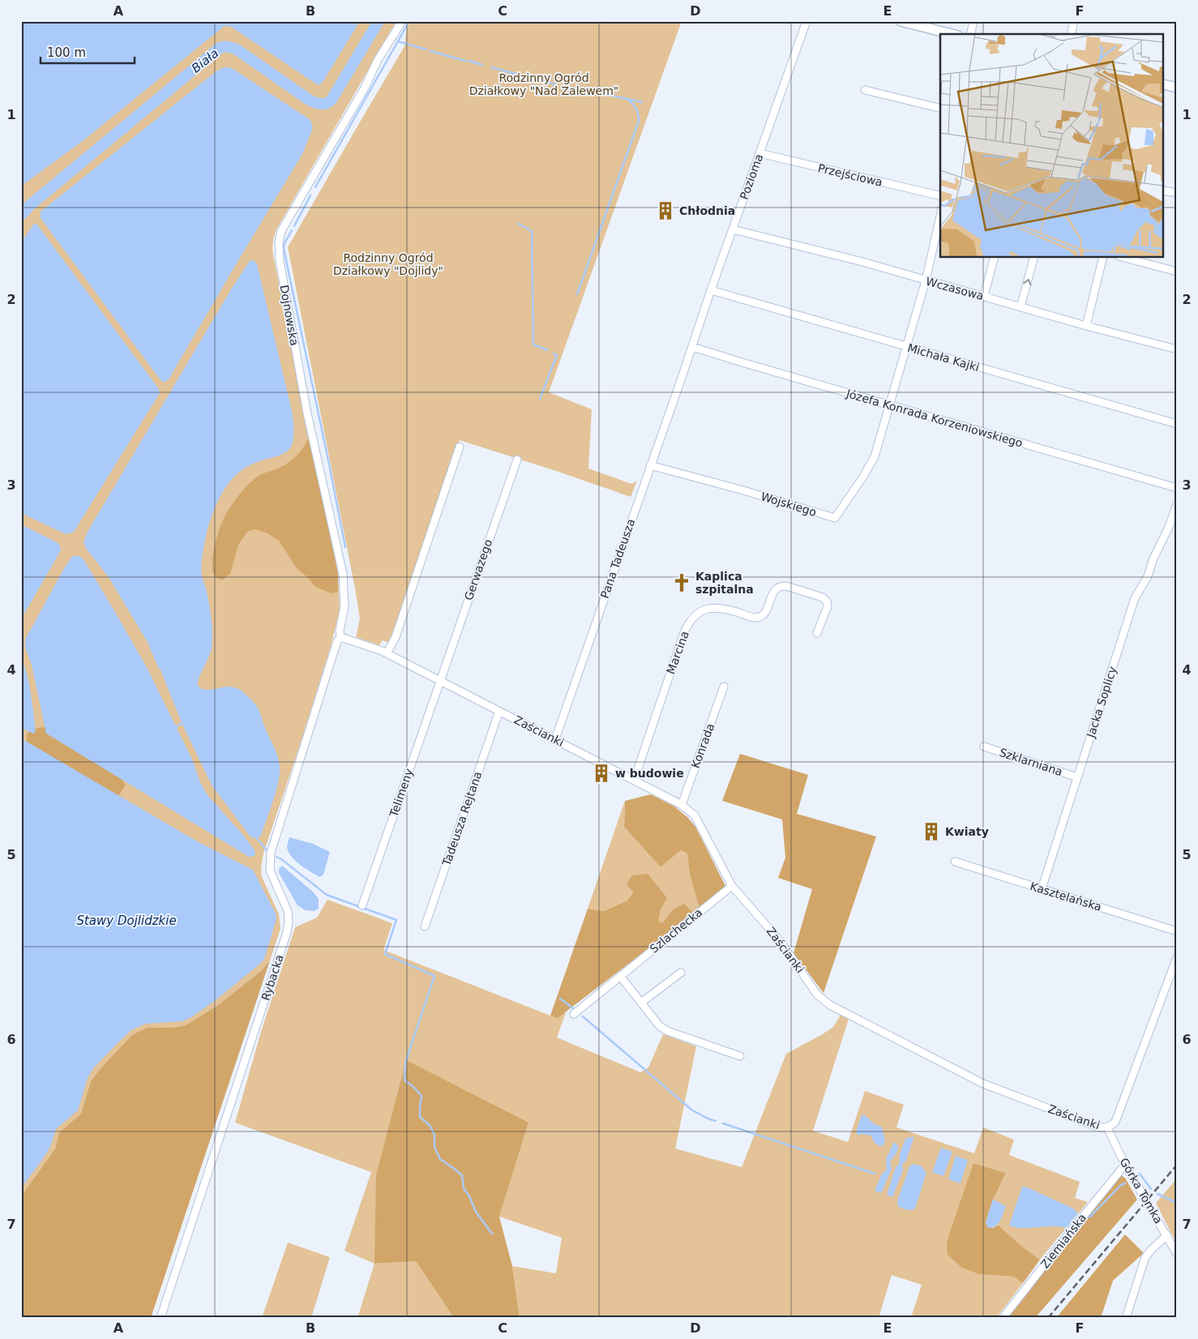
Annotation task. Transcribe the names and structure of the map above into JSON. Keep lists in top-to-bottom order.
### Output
{
  "streets": {
    "street": [
      "Przejściowa",
      "Pozioma",
      "Wczasowa",
      "Dojnowska",
      "Michała Kajki",
      "Józefa Konrada Korzeniowskiego",
      "Wojskiego",
      "Pana Tadeusza",
      "Gerwazego",
      "Marcina",
      "Jacka Soplicy",
      "Zaścianki",
      "Konrada",
      "Szklarniana",
      "Telimeny",
      "Tadeusza Rejtana",
      "Kasztelańska",
      "Szlachecka",
      "Rybacka",
      "Górka Tomka",
      "Ziemiańska"
    ]
  },
  "crossings": [
    ["Przejściowa", "Pozioma"],
    ["Pozioma", "Wczasowa"],
    ["Pozioma", "Michała Kajki"],
    ["Pozioma", "Józefa Konrada Korzeniowskiego"],
    ["Pozioma", "Pana Tadeusza"],
    ["Dojnowska", "Zaścianki"],
    ["Dojnowska", "Rybacka"],
    ["Józefa Konrada Korzeniowskiego", "Wojskiego"],
    ["Wojskiego", "Pana Tadeusza"],
    ["Pana Tadeusza", "Zaścianki"],
    ["Gerwazego", "Zaścianki"],
    ["Gerwazego", "Telimeny"],
    ["Marcina", "Zaścianki"],
    ["Jacka Soplicy", "Szklarniana"],
    ["Jacka Soplicy", "Kasztelańska"],
    ["Zaścianki", "Konrada"],
    ["Zaścianki", "Telimeny"],
    ["Zaścianki", "Tadeusza Rejtana"],
    ["Zaścianki", "Szlachecka"],
    ["Zaścianki", "Rybacka"],
    ["Zaścianki", "Górka Tomka"],
    ["Górka Tomka", "Ziemiańska"]
  ],
  "water": ["Biała", "Stawy Dojlidzkie"],
  "parks": ["Rodzinny Ogród Działkowy \"Nad Zalewem\"", "Rodzinny Ogród Działkowy \"Dojlidy\""],
  "places": {
    "building": ["Chłodnia", "w budowie", "Kwiaty"],
    "church": ["Kaplica szpitalna"]
  },
  "scale_bar": "100 m",
  "grid": {
    "columns": [
      "A",
      "B",
      "C",
      "D",
      "E",
      "F"
    ],
    "rows": [
      "1",
      "2",
      "3",
      "4",
      "5",
      "6",
      "7"
    ]
  }
}
